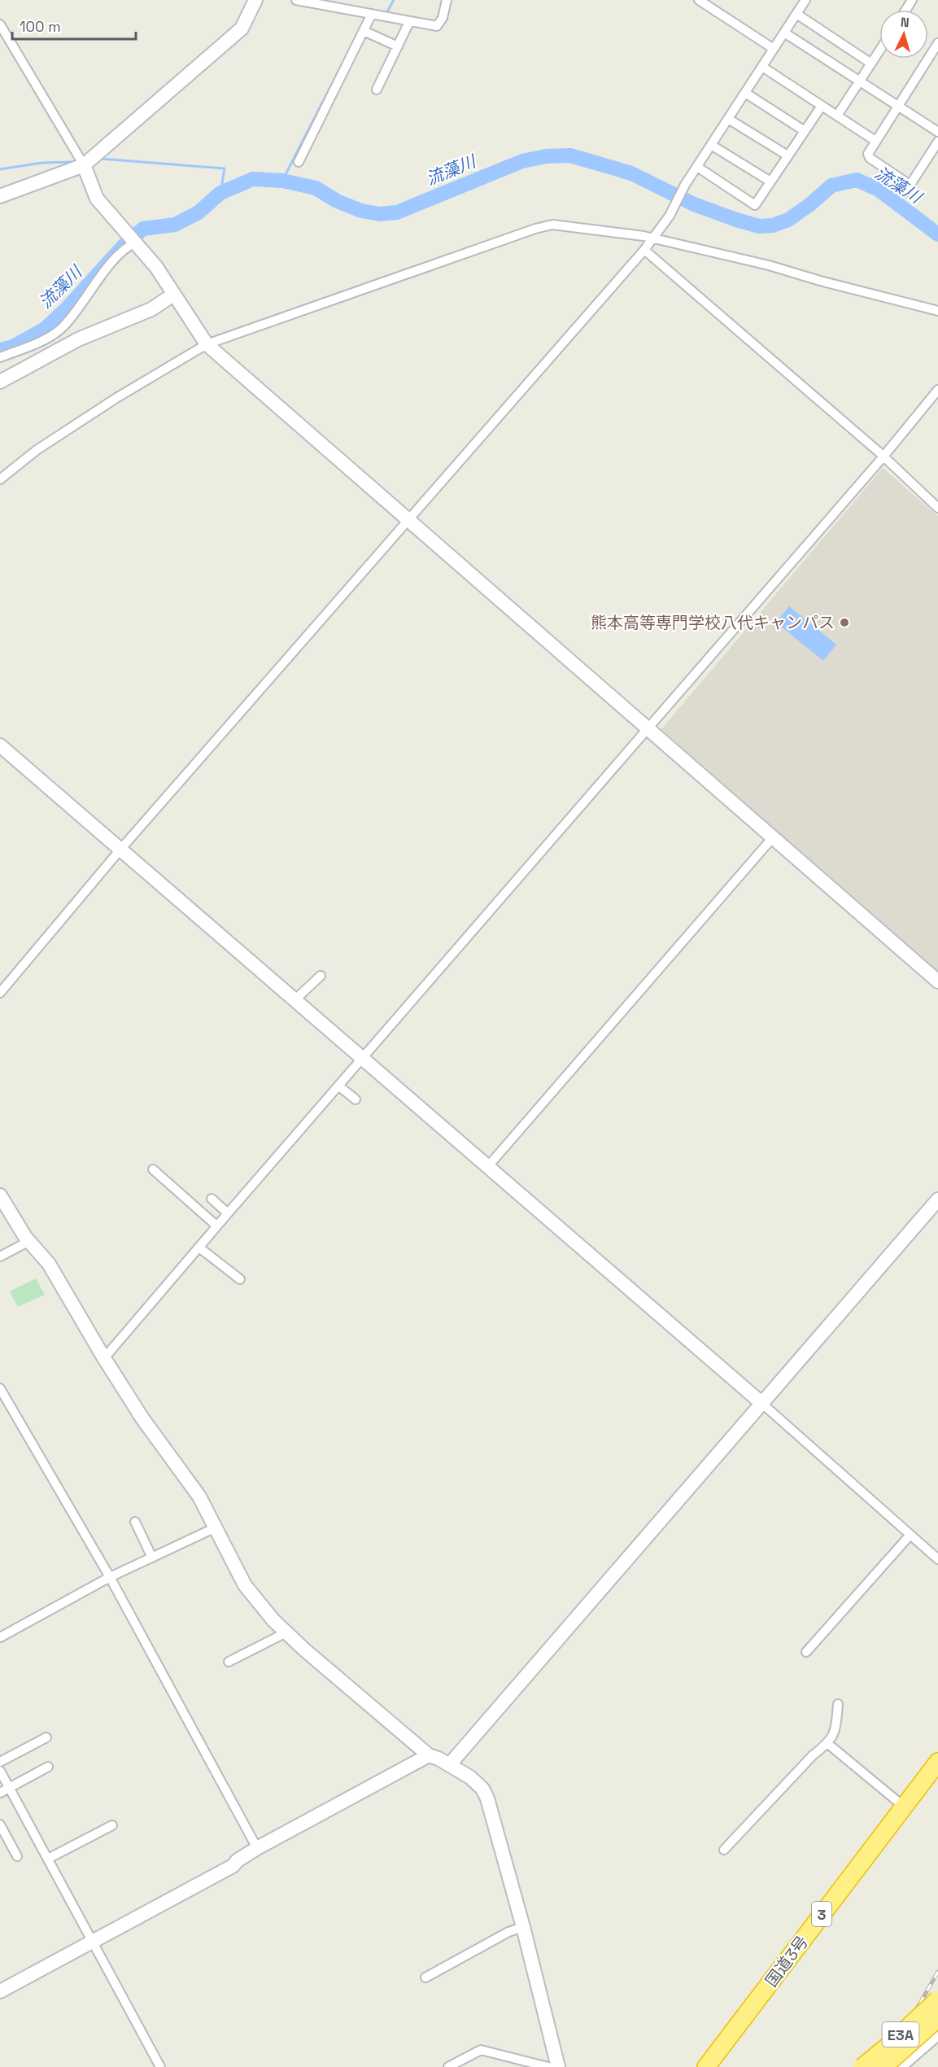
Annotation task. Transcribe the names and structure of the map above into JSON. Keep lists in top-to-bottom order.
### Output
{
  "streets": {
    "highway": ["3", "国道3号", "E3A"]
  },
  "water": ["流藻川"],
  "places": ["熊本高等専門学校八代キャンパス"],
  "scale_bar": "100 m",
  "north": "top"
}
